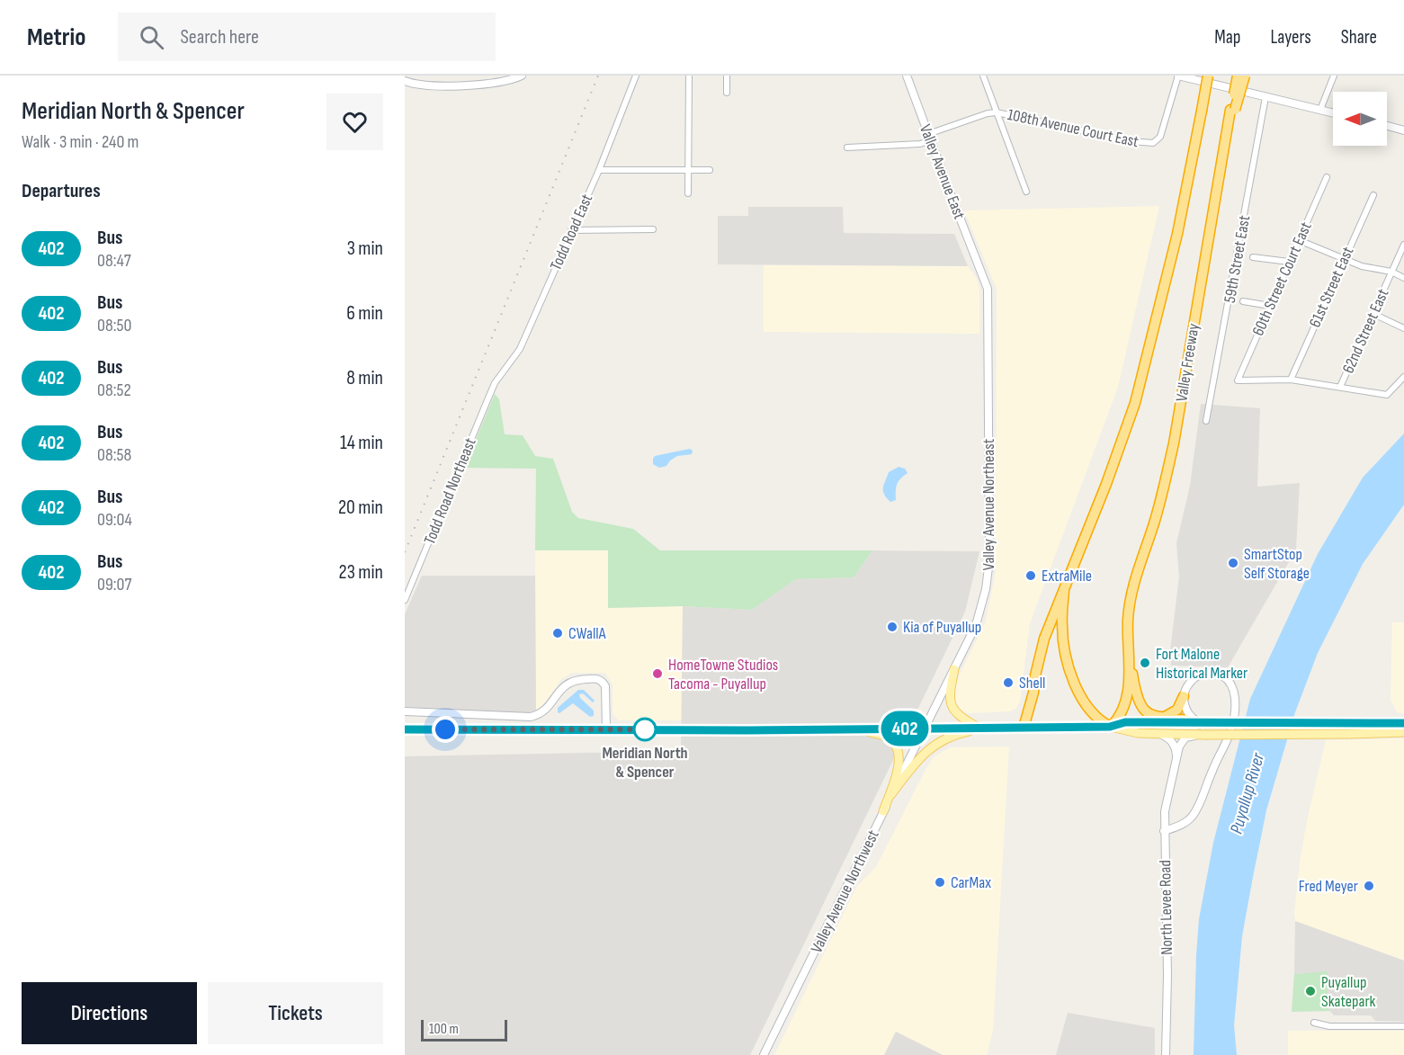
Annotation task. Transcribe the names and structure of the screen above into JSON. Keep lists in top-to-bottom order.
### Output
{
  "streets": {
    "highway": ["Valley Freeway"],
    "street": [
      "108th Avenue Court East",
      "Valley Avenue East",
      "Todd Road East",
      "59th Street East",
      "60th Street Court East",
      "61st Street East",
      "62nd Street East",
      "Todd Road Northeast",
      "Valley Avenue Northeast",
      "Valley Avenue Northwest",
      "North Levee Road"
    ]
  },
  "crossings": [
    ["108th Avenue Court East", "Valley Avenue East"],
    ["Valley Avenue East", "Valley Avenue Northeast"],
    ["Todd Road East", "Todd Road Northeast"],
    ["60th Street Court East", "61st Street East"],
    ["Valley Avenue Northeast", "Valley Avenue Northwest"]
  ],
  "water": ["Puyallup River"],
  "places": [
    "SmartStop Self Storage",
    "ExtraMile",
    "Kia of Puyallup",
    "CWallA",
    "Fort Malone Historical Marker",
    "HomeTowne Studios Tacoma - Puyallup",
    "Shell",
    "Meridian North & Spencer",
    "CarMax",
    "Fred Meyer",
    "Puyallup Skatepark"
  ],
  "lines": ["bus line 402"],
  "scale_bar": "100 m",
  "north": "left",
  "page": {
    "header": "Metrio",
    "search": "Search here",
    "nav": ["Map", "Layers", "Share"],
    "heading": [
      ["Meridian North & Spencer", "Walk · 3 min · 240 m"],
      "Departures"
    ],
    "on_map": "402",
    "list": [
      {
        "mark": "402",
        "name": "Bus",
        "note": "08:47",
        "value": "3 min"
      },
      {
        "mark": "402",
        "name": "Bus",
        "note": "08:50",
        "value": "6 min"
      },
      {
        "mark": "402",
        "name": "Bus",
        "note": "08:52",
        "value": "8 min"
      },
      {
        "mark": "402",
        "name": "Bus",
        "note": "08:58",
        "value": "14 min"
      },
      {
        "mark": "402",
        "name": "Bus",
        "note": "09:04",
        "value": "20 min"
      },
      {
        "mark": "402",
        "name": "Bus",
        "note": "09:07",
        "value": "23 min"
      }
    ],
    "buttons": ["Directions", "Tickets"],
    "scale": "100 m"
  }
}
